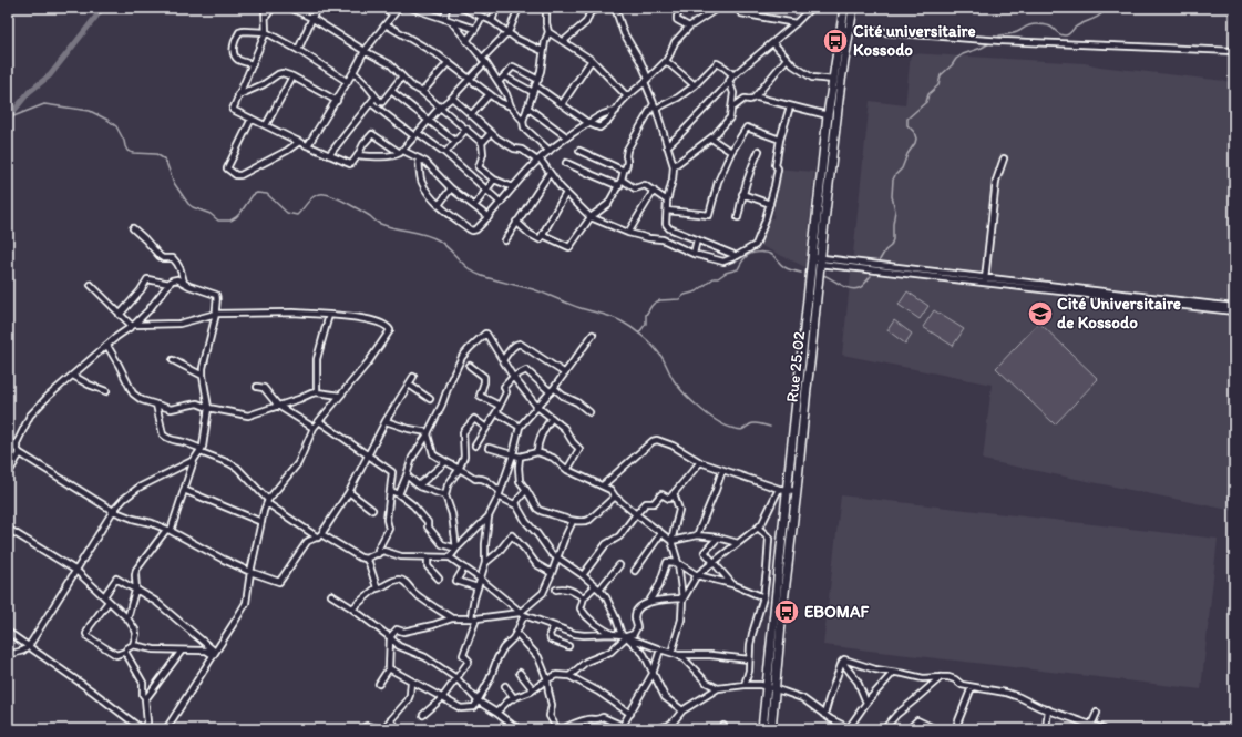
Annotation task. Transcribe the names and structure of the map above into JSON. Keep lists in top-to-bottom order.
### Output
{
  "streets": {
    "main road": ["Rue 25.02"]
  },
  "places": {
    "bus stop": ["Cité universitaire Kossodo", "EBOMAF"],
    "school or university": ["Cité Universitaire de Kossodo"]
  }
}
